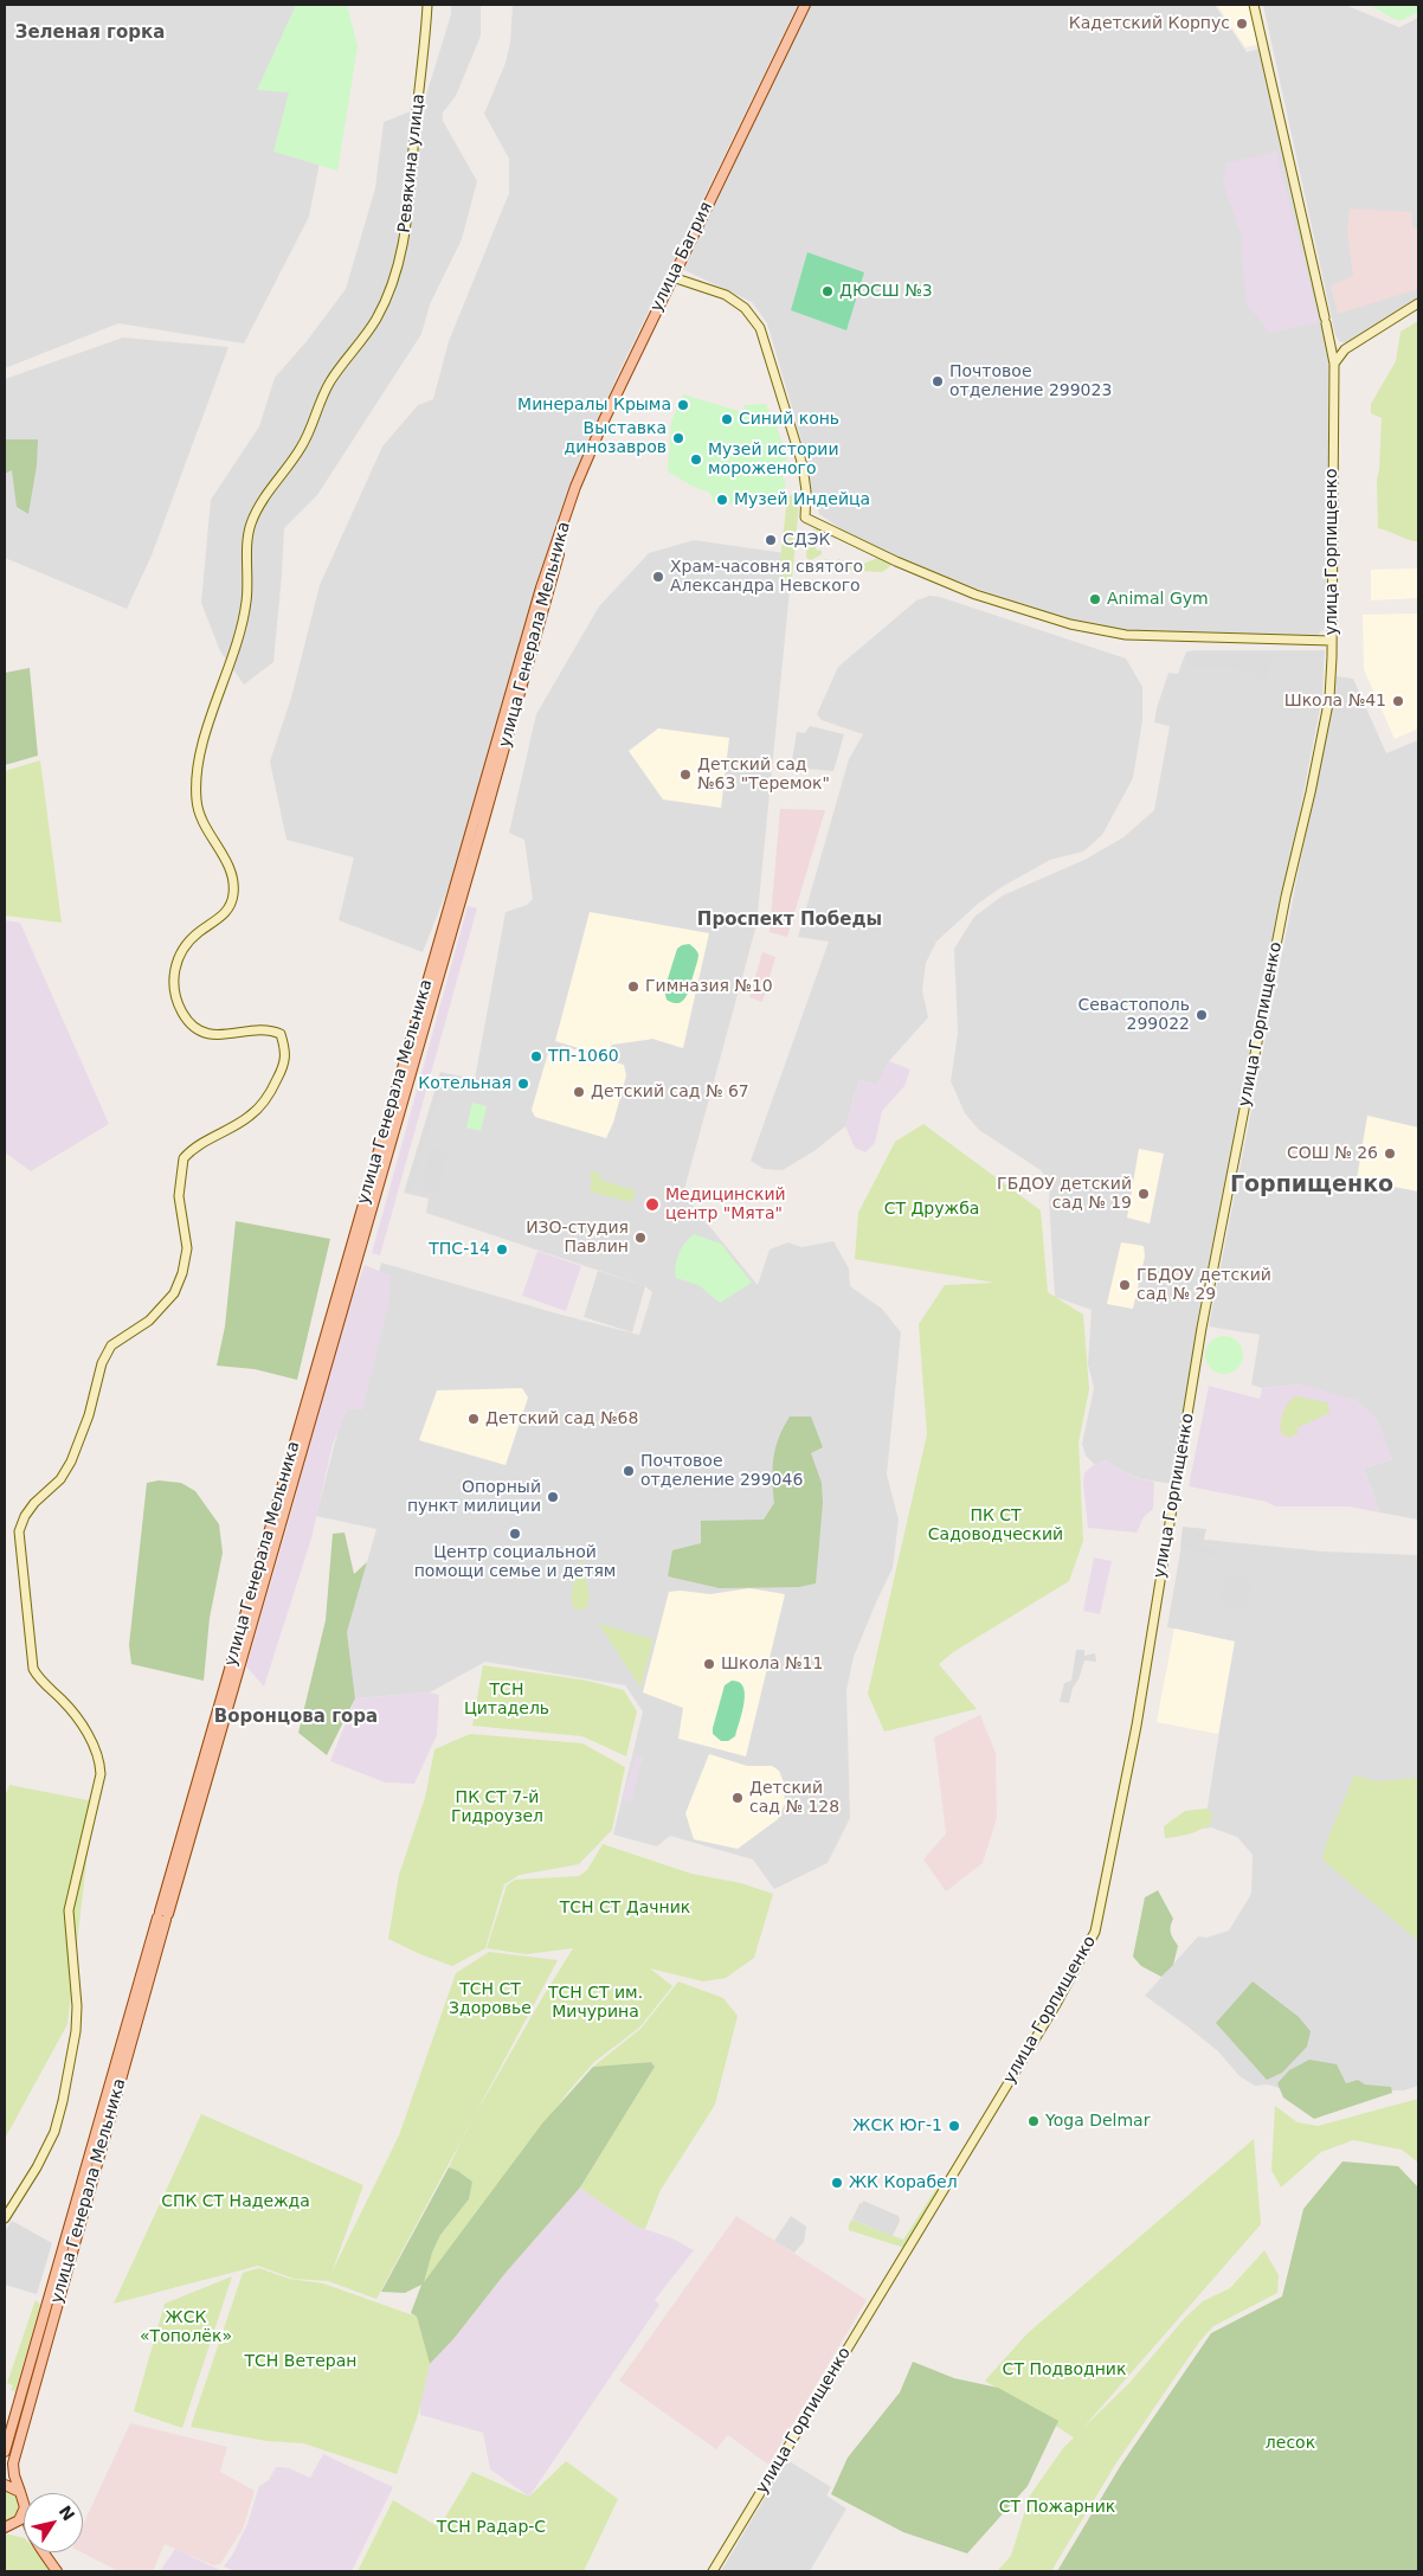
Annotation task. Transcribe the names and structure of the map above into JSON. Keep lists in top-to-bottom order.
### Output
{
  "streets": {
    "main road": [
      "Ревякина улица",
      "улица Багрия",
      "улица Горпищенко",
      "улица Генерала Мельника"
    ]
  },
  "crossings": [
    ["улица Багрия", "улица Генерала Мельника"]
  ],
  "districts": [
    "Зеленая горка",
    "Проспект Победы",
    "Горпищенко",
    "Воронцова гора"
  ],
  "parks": [
    "СТ Дружба",
    "ПК СТ Садоводческий",
    "ТСН Цитадель",
    "ПК СТ 7-й Гидроузел",
    "ТСН СТ Дачник",
    "ТСН СТ Здоровье",
    "ТСН СТ им. Мичурина",
    "СПК СТ Надежда",
    "ЖСК «Тополёк»",
    "ТСН Ветеран",
    "СТ Подводник",
    "лесок",
    "СТ Пожарник",
    "ТСН Радар-С"
  ],
  "places": [
    "Кадетский Корпус",
    "ДЮСШ №3",
    "Почтовое отделение 299023",
    "Минералы Крыма",
    "Синий конь",
    "Выставка динозавров",
    "Музей истории мороженого",
    "Музей Индейца",
    "СДЭК",
    "Храм-часовня святого Александра Невского",
    "Animal Gym",
    "Школа №41",
    "Детский сад №63 \"Теремок\"",
    "Гимназия №10",
    "Севастополь 299022",
    "ТП-1060",
    "Котельная",
    "Детский сад № 67",
    "СОШ № 26",
    "ГБДОУ детский сад № 19",
    "Медицинский центр \"Мята\"",
    "ИЗО-студия Павлин",
    "ТПС-14",
    "ГБДОУ детский сад № 29",
    "Детский сад №68",
    "Почтовое отделение 299046",
    "Опорный пункт милиции",
    "Центр социальной помощи семье и детям",
    "Школа №11",
    "Детский сад № 128",
    "Yoga Delmar",
    "ЖСК Юг-1",
    "ЖК Корабел"
  ],
  "north": "top right"
}
